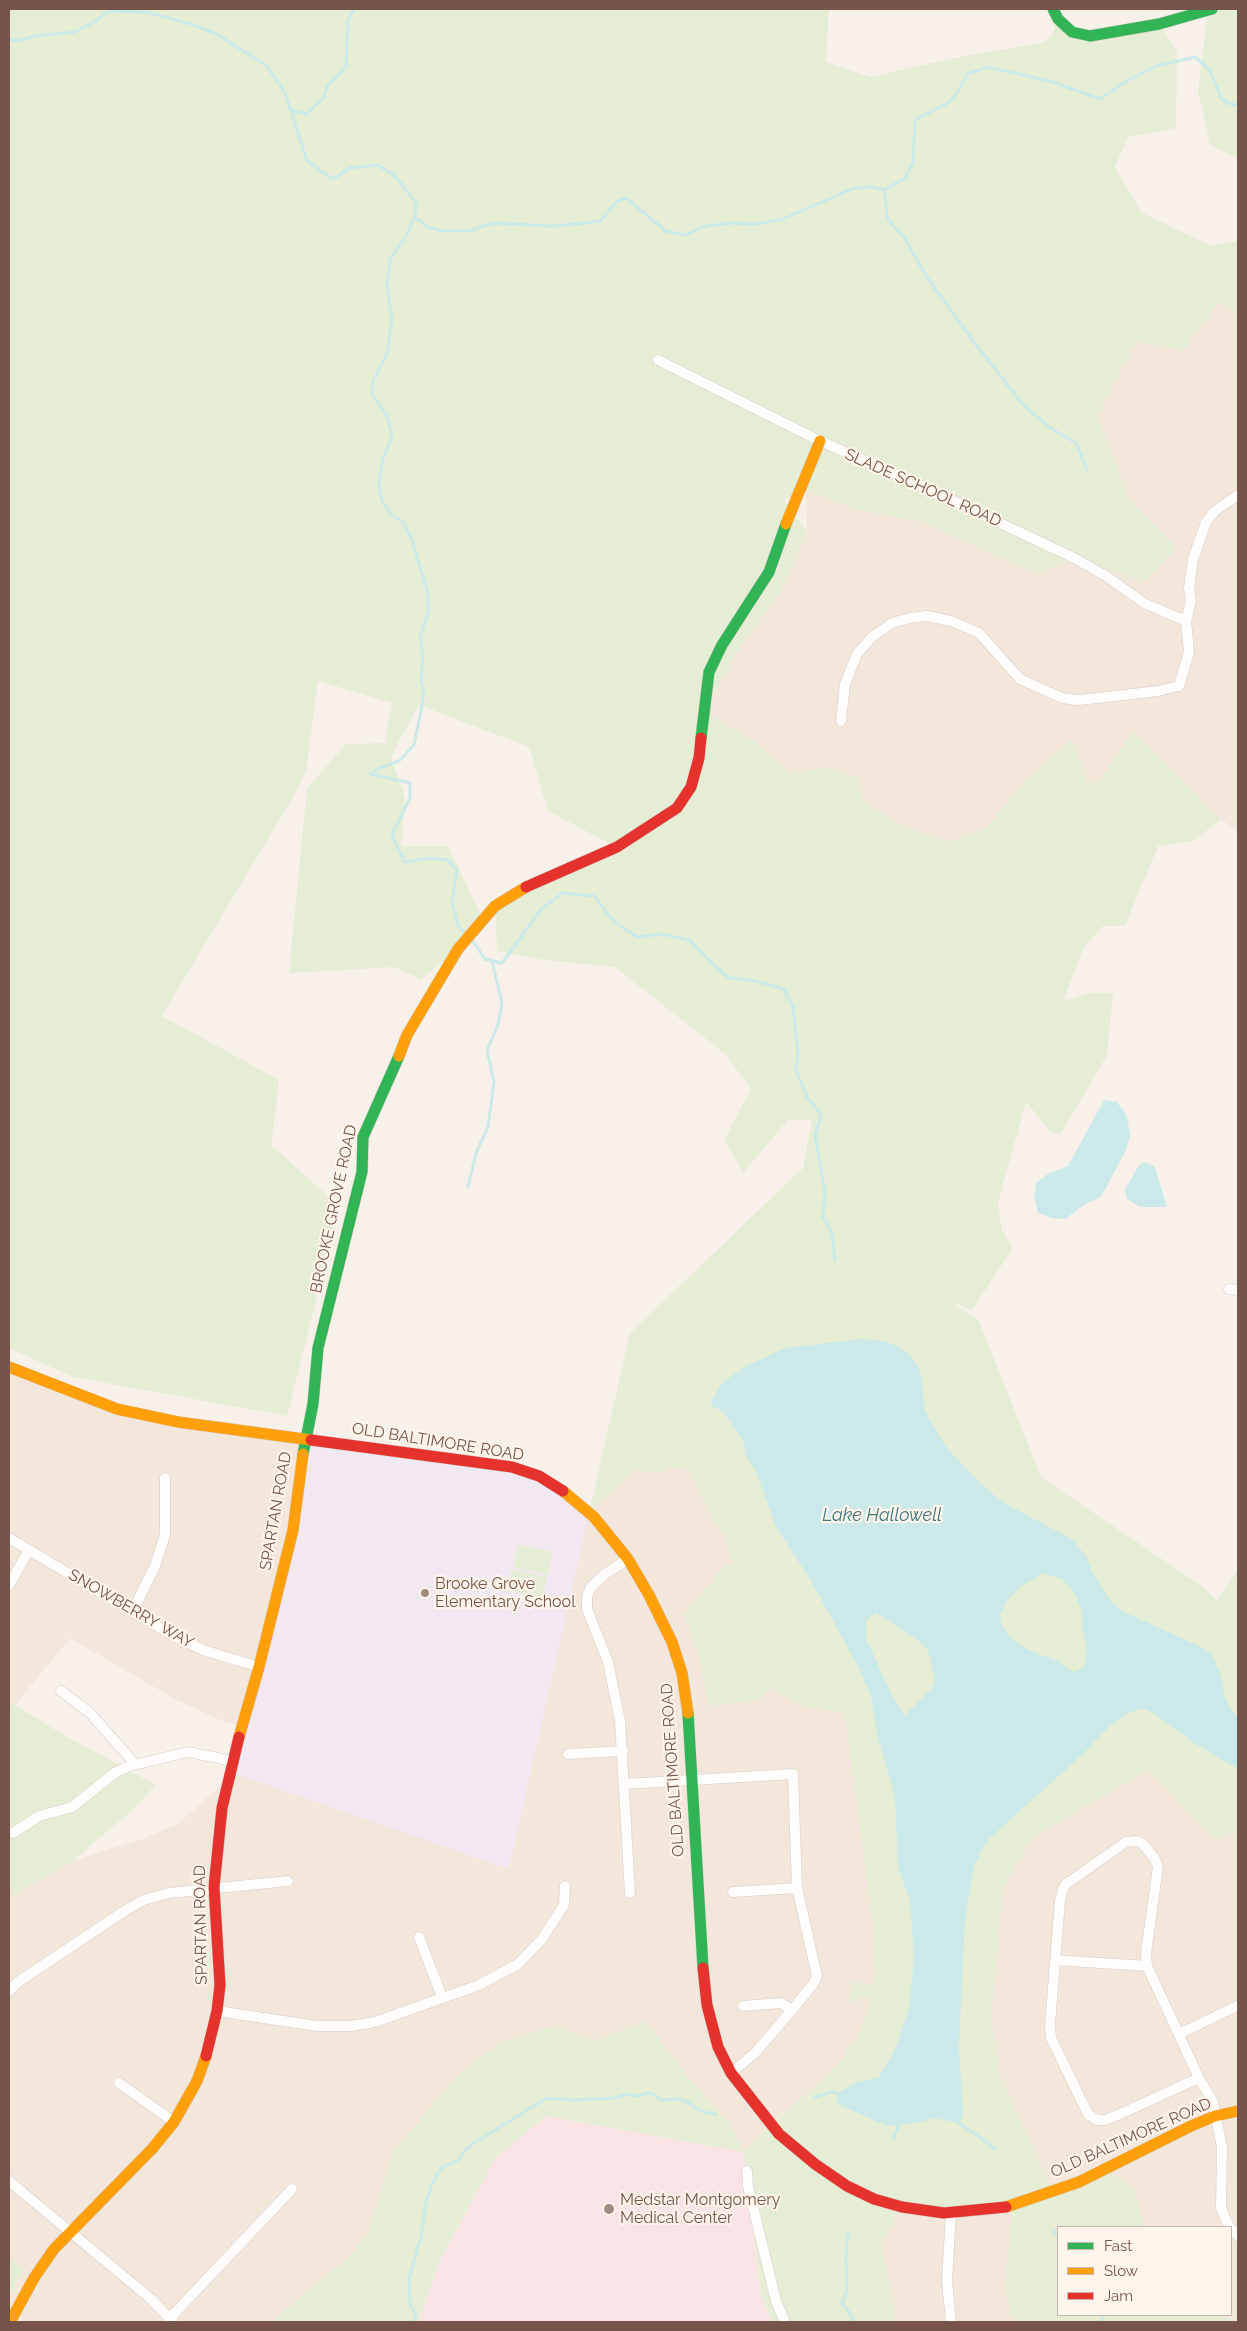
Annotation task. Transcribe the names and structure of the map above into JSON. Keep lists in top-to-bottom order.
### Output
{
  "streets": {
    "street": [
      "SLADE SCHOOL ROAD",
      "BROOKE GROVE ROAD",
      "OLD BALTIMORE ROAD",
      "SPARTAN ROAD",
      "SNOWBERRY WAY"
    ]
  },
  "crossings": [
    ["SLADE SCHOOL ROAD", "BROOKE GROVE ROAD"],
    ["BROOKE GROVE ROAD", "OLD BALTIMORE ROAD"],
    ["BROOKE GROVE ROAD", "SPARTAN ROAD"],
    ["OLD BALTIMORE ROAD", "SPARTAN ROAD"],
    ["SPARTAN ROAD", "SNOWBERRY WAY"]
  ],
  "water": ["Lake Hallowell"],
  "places": ["Brooke Grove Elementary School", "Medstar Montgomery Medical Center"],
  "legend": ["Fast", "Slow", "Jam"]
}
